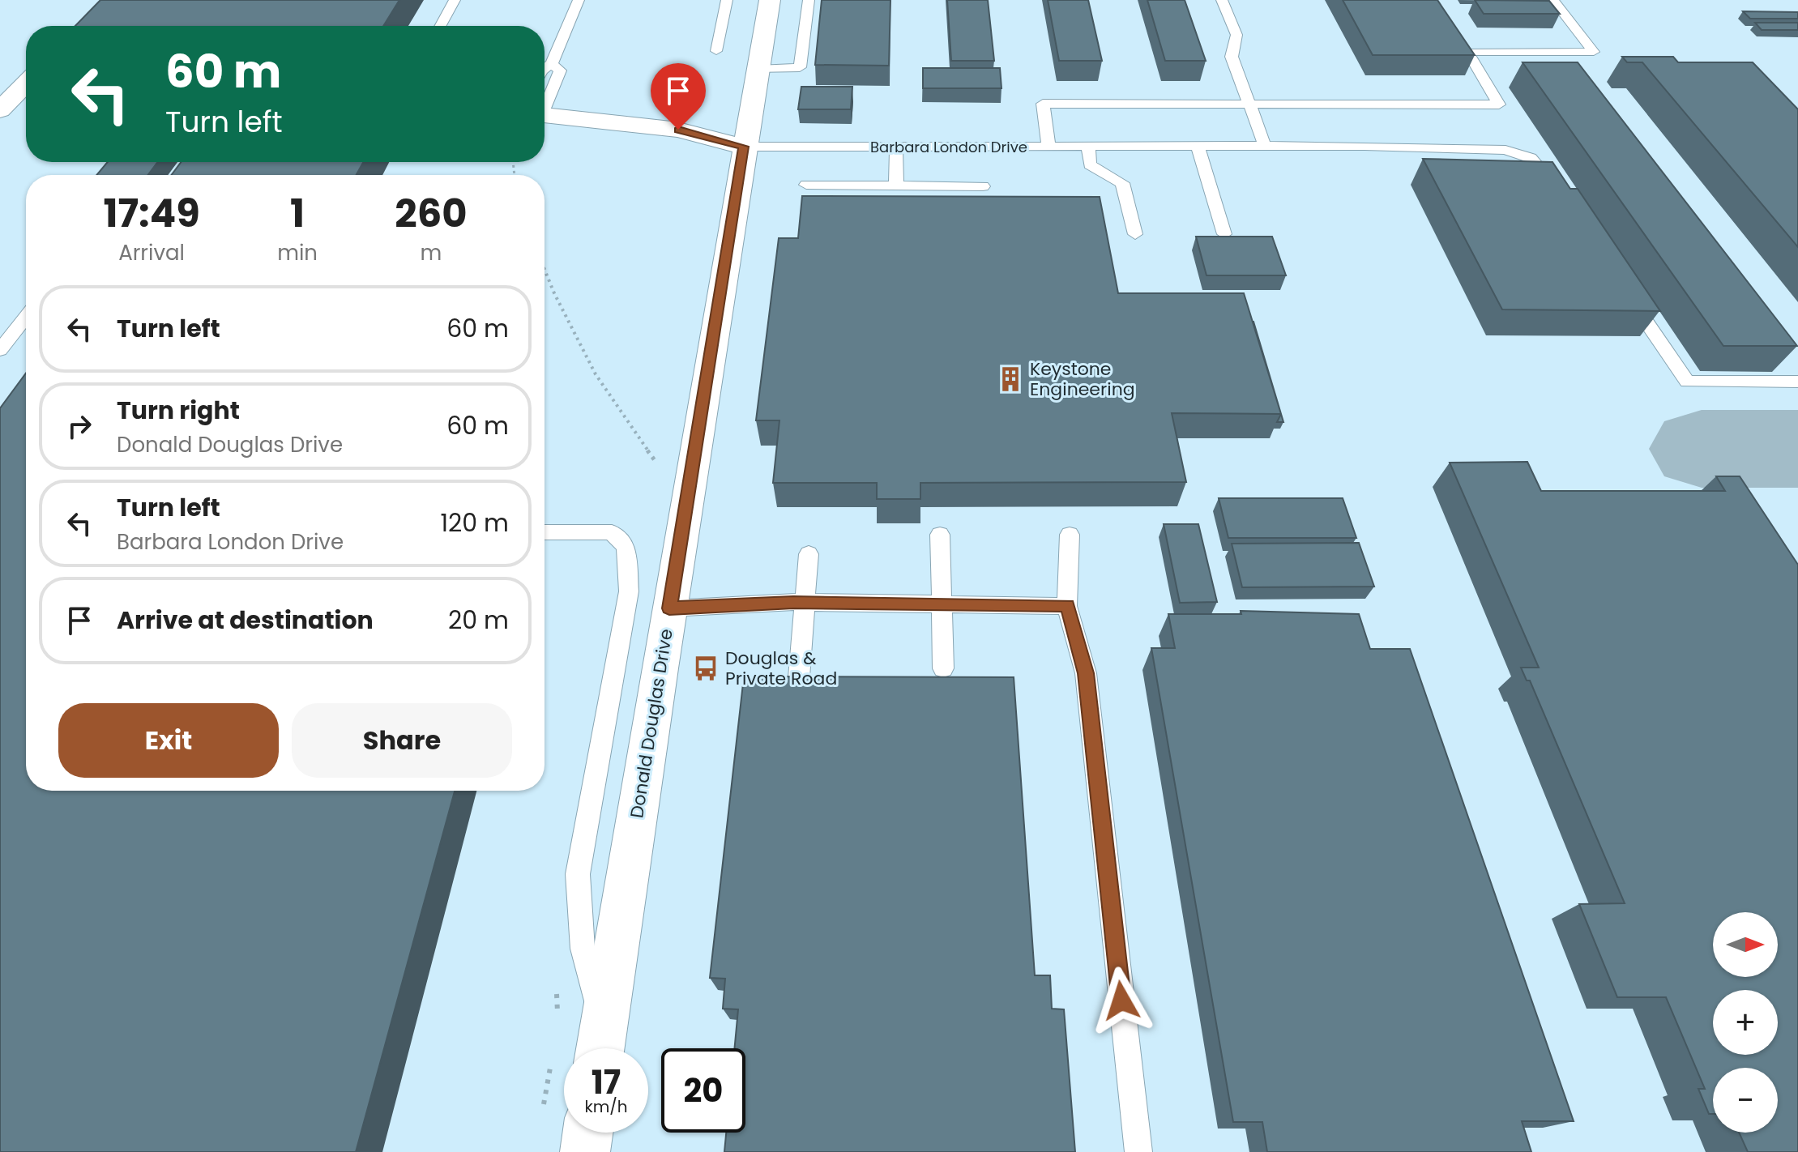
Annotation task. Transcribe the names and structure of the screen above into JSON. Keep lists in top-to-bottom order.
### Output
{
  "streets": {
    "street": ["Barbara London Drive", "Donald Douglas Drive"]
  },
  "crossings": [
    ["Barbara London Drive", "Donald Douglas Drive"]
  ],
  "places": {
    "building": ["Keystone Engineering"],
    "bus stop": ["Douglas & Private Road"]
  },
  "north": "right",
  "page": {
    "turn": ["60 m", "Turn left"],
    "eta": [
      "17:49",
      "Arrival",
      "1",
      "min",
      "260",
      "m"
    ],
    "list": [
      {
        "name": "Turn left",
        "value": "60 m"
      },
      {
        "name": "Turn right",
        "note": "Donald Douglas Drive",
        "value": "60 m"
      },
      {
        "name": "Turn left",
        "note": "Barbara London Drive",
        "value": "120 m"
      },
      {
        "name": "Arrive at destination",
        "value": "20 m"
      }
    ],
    "buttons": ["Exit", "Share"],
    "map_buttons": ["+", "−"],
    "speed": "17 km/h",
    "limit": "20"
  }
}
